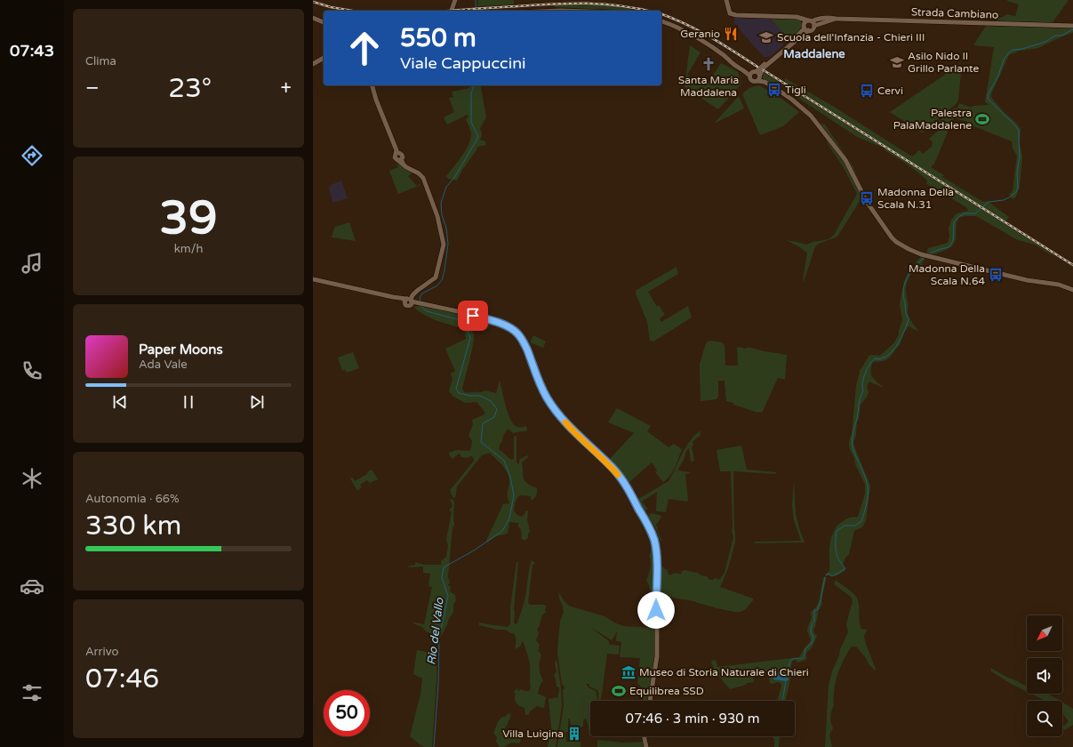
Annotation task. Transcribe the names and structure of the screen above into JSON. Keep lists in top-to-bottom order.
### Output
{
  "streets": {
    "main road": ["Strada Cambiano"]
  },
  "districts": ["Maddalene"],
  "water": ["Rio del Vallo"],
  "places": {
    "restaurant": ["Geranio"],
    "school or university": ["Scuola dell'Infanzia - Chieri III", "Asilo Nido Il Grillo Parlante"],
    "church": ["Santa Maria Maddalena"],
    "bus stop": [
      "Tigli",
      "Cervi",
      "Madonna Della Scala N.31",
      "Madonna Della Scala N.64"
    ],
    "sports": ["Palestra PalaMaddalene", "Equilibrea SSD"],
    "museum": ["Museo di Storia Naturale di Chieri"],
    "building": ["Villa Luigina"]
  },
  "north": "bottom left",
  "page": {
    "tabs": "07:43",
    "tile": [
      "Clima",
      ["39", "km/h"],
      ["Autonomia · 66%", "330 km"],
      ["Arrivo", "07:46"]
    ],
    "turn": ["550 m", "Viale Cappuccini"],
    "heat": ["−", "23°", "+"],
    "song": ["Paper Moons", "Ada Vale"],
    "limit": "50",
    "trip": "07:46 · 3 min · 930 m"
  }
}
